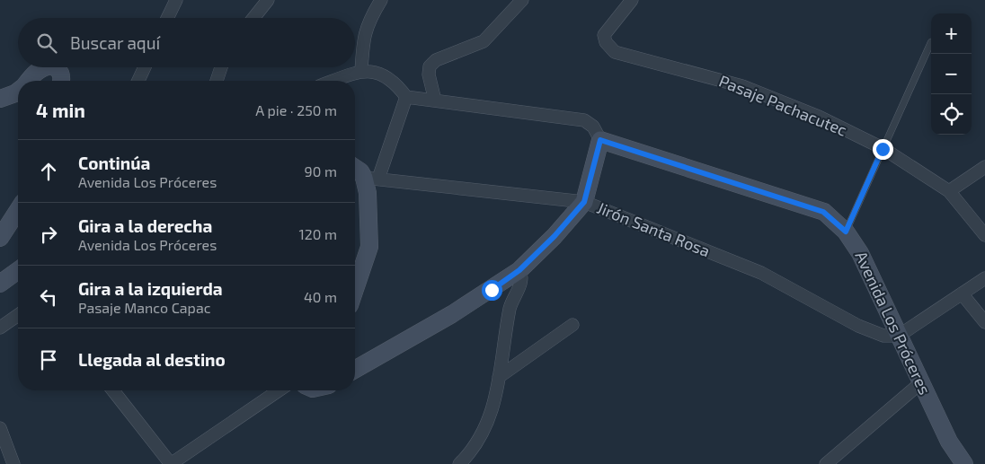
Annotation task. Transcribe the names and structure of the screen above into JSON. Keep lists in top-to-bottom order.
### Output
{
  "streets": {
    "street": ["Pasaje Pachacutec", "Jirón Santa Rosa", "Avenida Los Próceres"]
  },
  "crossings": [
    ["Jirón Santa Rosa", "Avenida Los Próceres"]
  ],
  "page": {
    "map_buttons": ["+", "−"],
    "search": "Buscar aquí",
    "heading": ["4 min", "A pie · 250 m"],
    "list": [
      ["Continúa", "Avenida Los Próceres", "90 m"],
      ["Gira a la derecha", "Avenida Los Próceres", "120 m"],
      ["Gira a la izquierda", "Pasaje Manco Capac", "40 m"],
      "Llegada al destino"
    ]
  }
}
